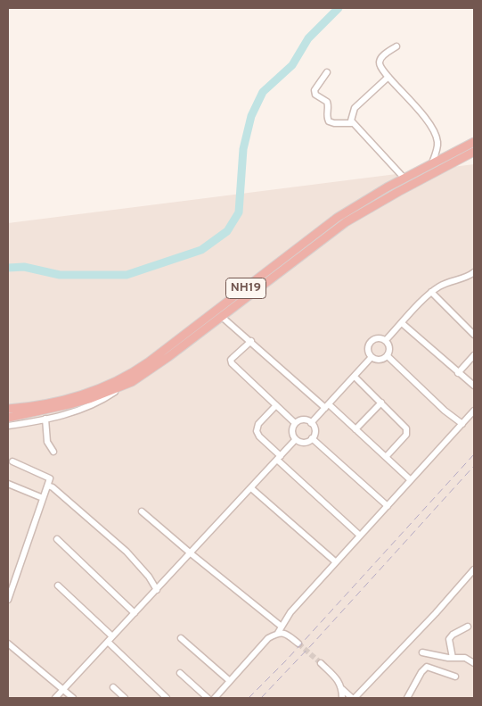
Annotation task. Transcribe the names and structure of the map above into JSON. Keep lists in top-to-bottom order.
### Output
{
  "streets": {
    "highway": ["NH19"]
  }
}
